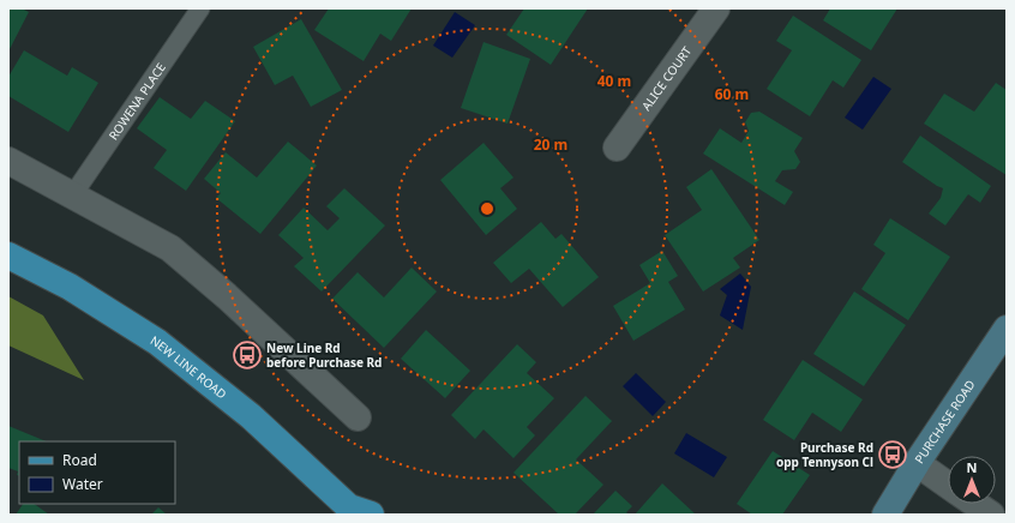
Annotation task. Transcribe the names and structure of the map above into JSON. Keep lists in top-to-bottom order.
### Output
{
  "streets": {
    "main road": ["NEW LINE ROAD", "PURCHASE ROAD"],
    "street": ["ALICE COURT"],
    "lane": ["ROWENA PLACE"]
  },
  "places": {
    "bus stop": ["New Line Rd before Purchase Rd", "Purchase Rd opp Tennyson Cl"]
  },
  "legend": ["Road", "Water"],
  "north": "top",
  "rings": ["40 m", "60 m", "20 m"]
}
